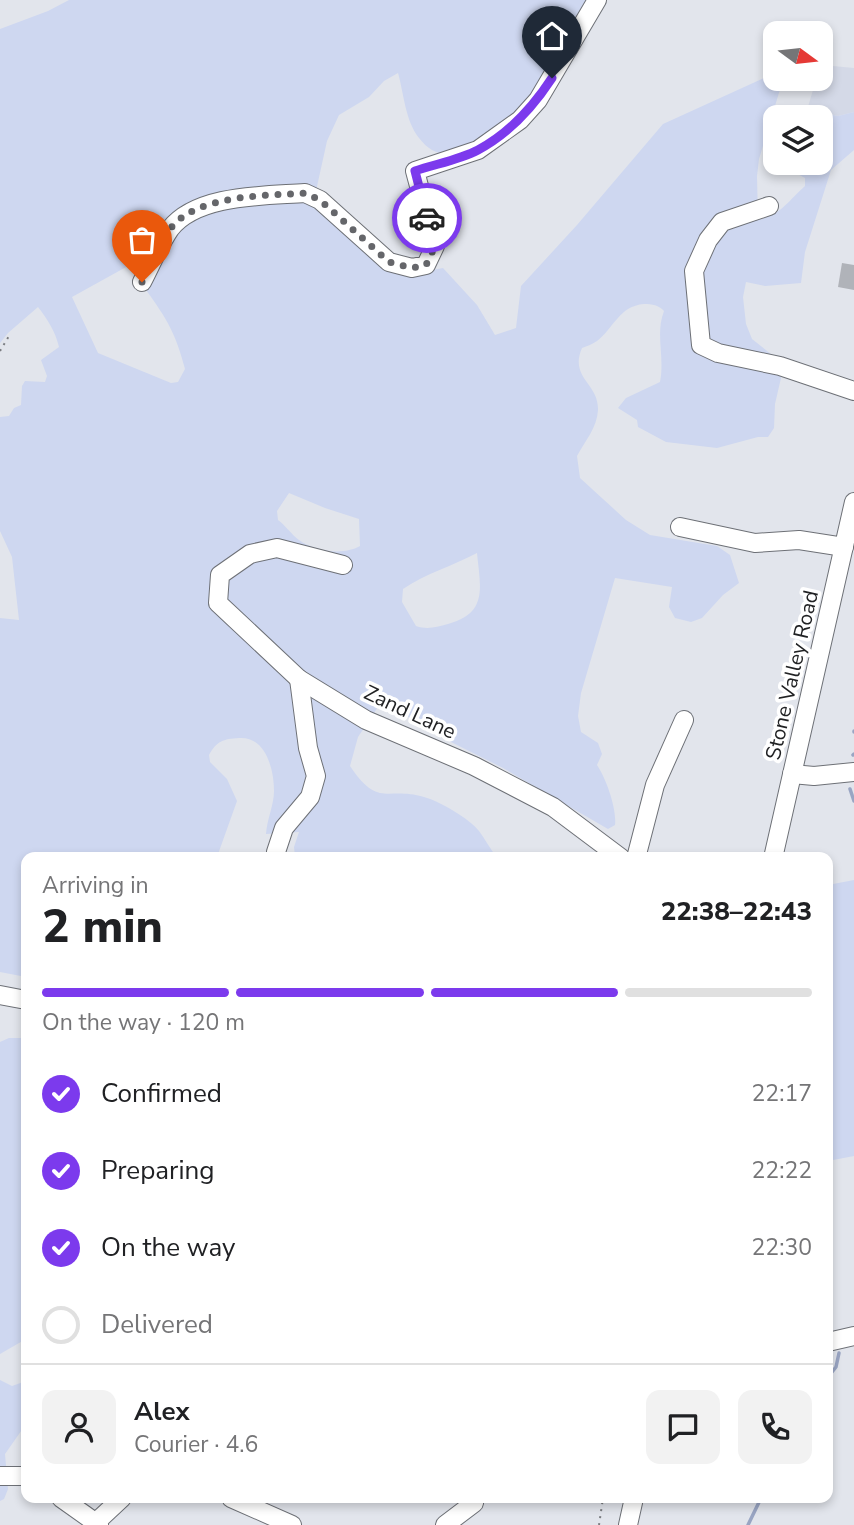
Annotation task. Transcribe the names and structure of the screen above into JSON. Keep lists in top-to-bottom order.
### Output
{
  "streets": {
    "street": ["Stone Valley Road", "Zand Lane"]
  },
  "north": "right",
  "page": {
    "heading": ["2 min", "Arriving in", "22:38–22:43"],
    "panel": ["Alex", "Courier · 4.6"],
    "bar": "On the way · 120 m",
    "list": [
      ["Confirmed", "22:17"],
      ["Preparing", "22:22"],
      ["On the way", "22:30"],
      "Delivered"
    ]
  }
}
